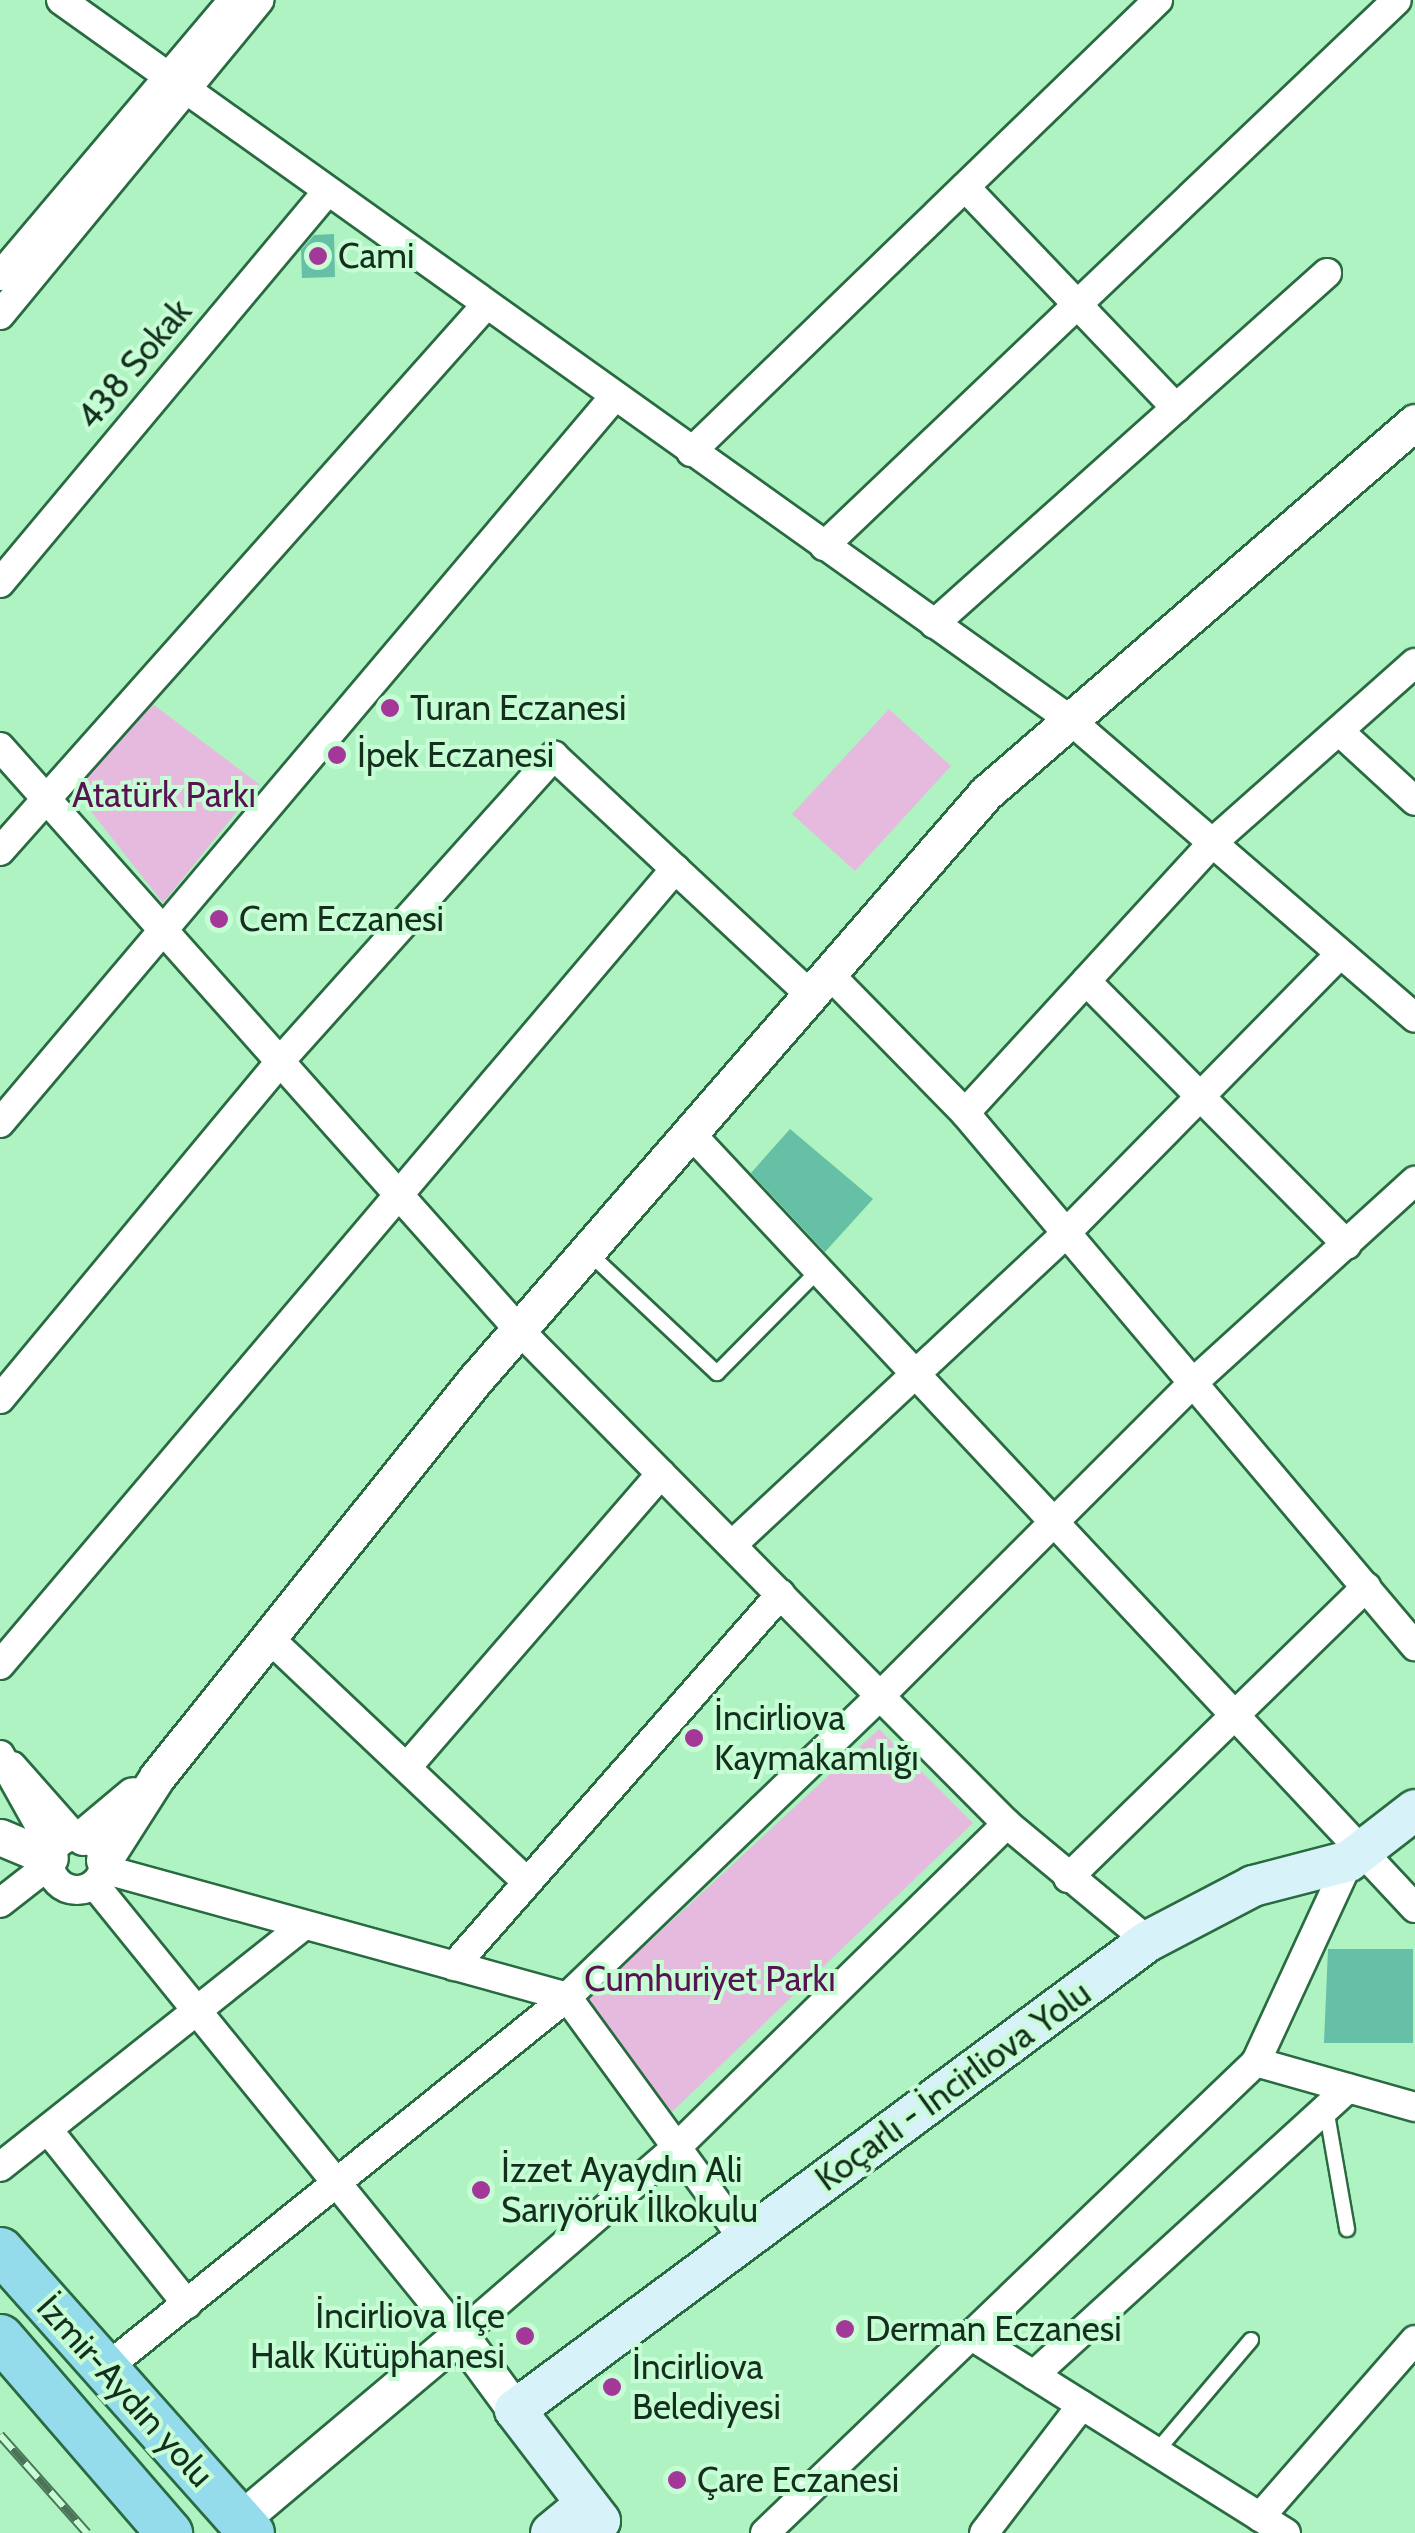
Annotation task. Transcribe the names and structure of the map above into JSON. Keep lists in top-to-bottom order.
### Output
{
  "streets": {
    "highway": ["İzmir-Aydın yolu"],
    "main road": ["Koçarlı - İncirliova Yolu"],
    "street": ["438 Sokak"]
  },
  "parks": ["Atatürk Parkı", "Cumhuriyet Parkı"],
  "places": [
    "Cami",
    "Turan Eczanesi",
    "İpek Eczanesi",
    "Cem Eczanesi",
    "İncirliova Kaymakamlığı",
    "İzzet Ayaydın Ali Sarıyörük İlkokulu",
    "Derman Eczanesi",
    "İncirliova İlçe Halk Kütüphanesi",
    "İncirliova Belediyesi",
    "Çare Eczanesi"
  ]
}
